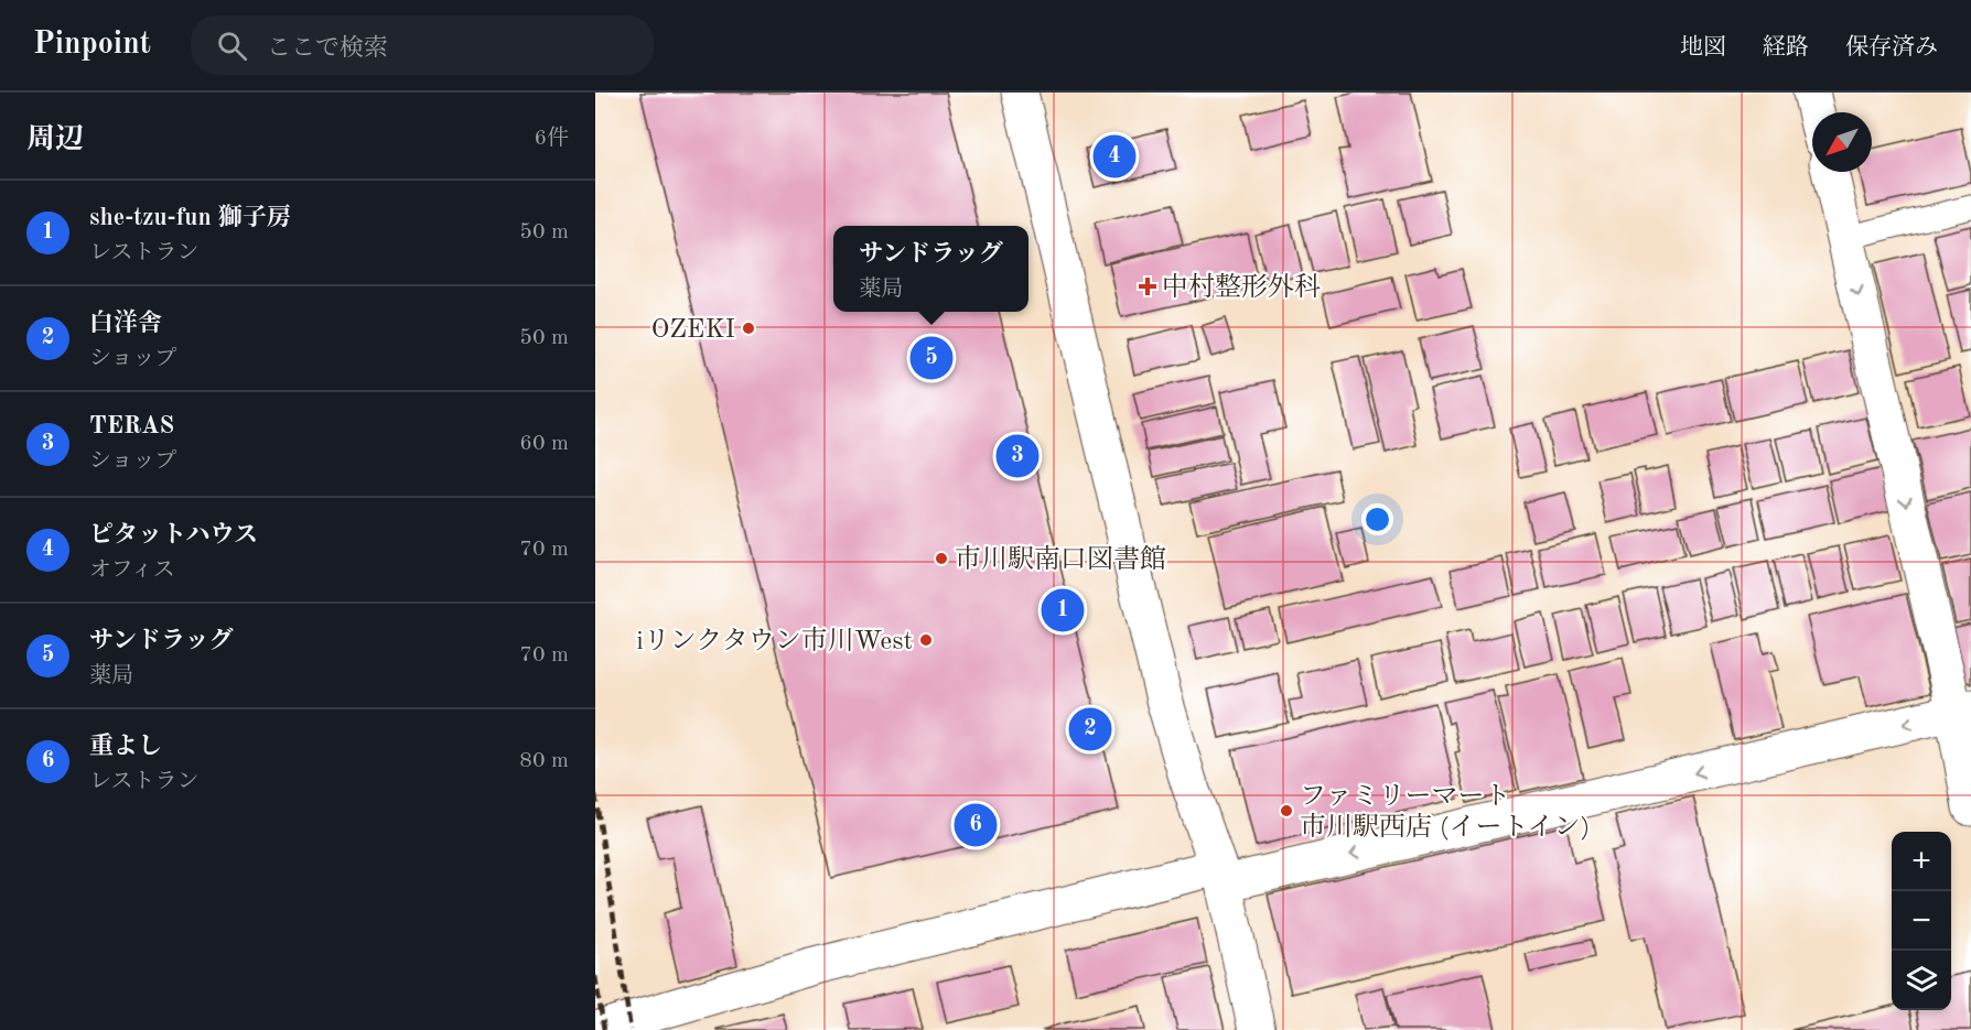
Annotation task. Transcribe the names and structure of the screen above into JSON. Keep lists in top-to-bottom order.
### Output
{
  "places": {
    "health": ["中村整形外科"],
    "other": [
      "OZEKI",
      "市川駅南口図書館",
      "iリンクタウン市川West",
      "ファミリーマート 市川駅西店 (イートイン)"
    ]
  },
  "north": "bottom left",
  "page": {
    "header": "Pinpoint",
    "search": "ここで検索",
    "nav": ["地図", "経路", "保存済み"],
    "heading": ["周辺", "6件"],
    "pins": [
      "4",
      "5",
      "3",
      "1",
      "2",
      "6"
    ],
    "list": [
      {
        "mark": "1",
        "name": "she-tzu-fun 獅子房",
        "note": "レストラン",
        "value": "50 m"
      },
      {
        "mark": "2",
        "name": "白洋舎",
        "note": "ショップ",
        "value": "50 m"
      },
      {
        "mark": "3",
        "name": "TERAS",
        "note": "ショップ",
        "value": "60 m"
      },
      {
        "mark": "4",
        "name": "ピタットハウス",
        "note": "オフィス",
        "value": "70 m"
      },
      {
        "mark": "5",
        "name": "サンドラッグ",
        "note": "薬局",
        "value": "70 m"
      },
      {
        "mark": "6",
        "name": "重よし",
        "note": "レストラン",
        "value": "80 m"
      }
    ],
    "popup": ["サンドラッグ", "薬局"],
    "map_buttons": ["+", "−"]
  }
}
